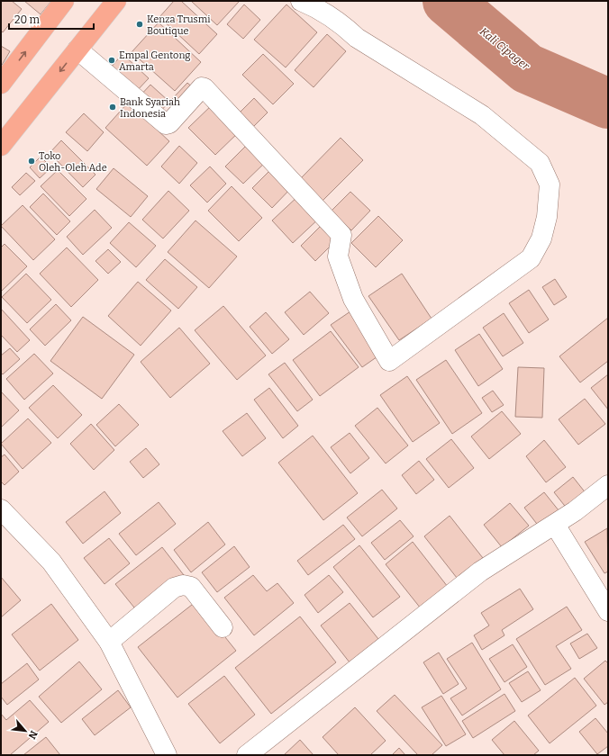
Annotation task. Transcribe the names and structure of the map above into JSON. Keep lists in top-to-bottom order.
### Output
{
  "water": ["Kali Cipager"],
  "places": [
    "Kenza Trusmi Boutique",
    "Empal Gentong Amarta",
    "Bank Syariah Indonesia",
    "Toko Oleh-Oleh Ade"
  ],
  "scale_bar": "20 m",
  "north": "bottom right"
}
